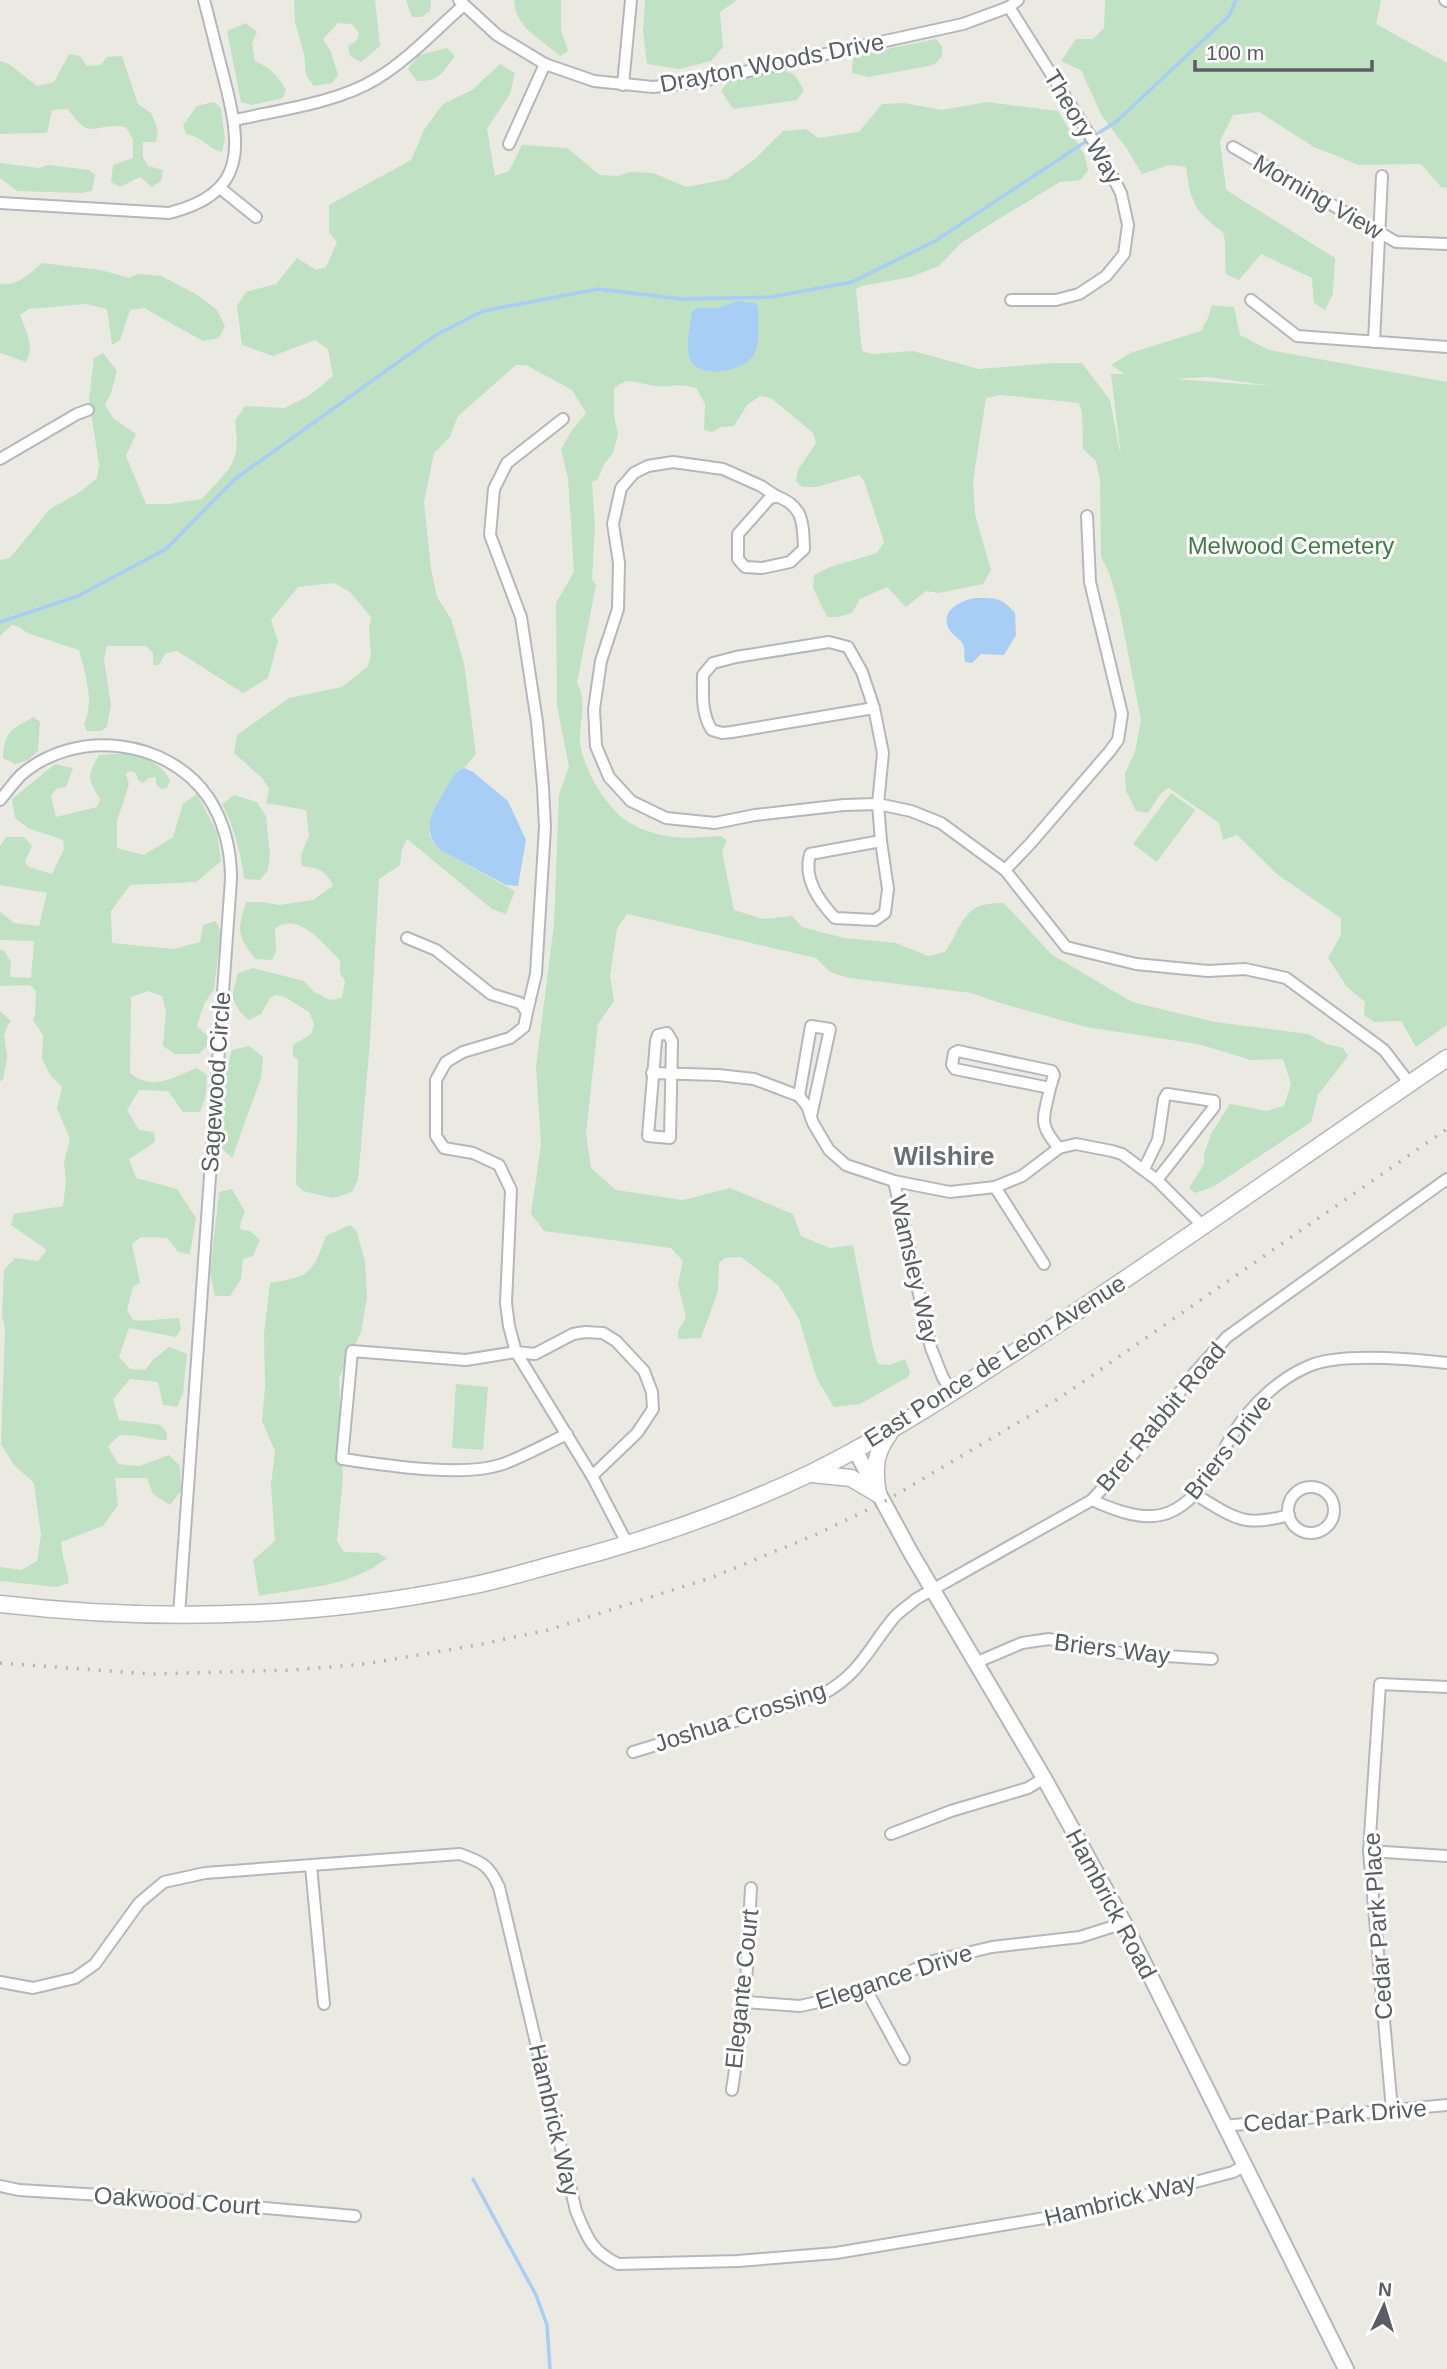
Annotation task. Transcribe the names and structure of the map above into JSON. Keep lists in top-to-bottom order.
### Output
{
  "streets": {
    "main road": ["East Ponce de Leon Avenue"],
    "street": [
      "Drayton Woods Drive",
      "Theory Way",
      "Morning View",
      "Sagewood Circle",
      "Wamsley Way",
      "Brer Rabbit Road",
      "Briers Drive",
      "Briers Way",
      "Joshua Crossing",
      "Hambrick Road",
      "Cedar Park Place",
      "Elegance Drive",
      "Elegante Court",
      "Cedar Park Drive",
      "Hambrick Way",
      "Oakwood Court"
    ]
  },
  "crossings": [
    ["Drayton Woods Drive", "Theory Way"],
    ["Sagewood Circle", "East Ponce de Leon Avenue"],
    ["Wamsley Way", "East Ponce de Leon Avenue"],
    ["East Ponce de Leon Avenue", "Hambrick Road"],
    ["Brer Rabbit Road", "Briers Drive"],
    ["Brer Rabbit Road", "Joshua Crossing"],
    ["Brer Rabbit Road", "Hambrick Road"],
    ["Briers Way", "Hambrick Road"],
    ["Joshua Crossing", "Hambrick Road"],
    ["Hambrick Road", "Elegance Drive"],
    ["Hambrick Road", "Cedar Park Drive"],
    ["Hambrick Road", "Hambrick Way"],
    ["Cedar Park Place", "Cedar Park Drive"],
    ["Elegance Drive", "Elegante Court"]
  ],
  "districts": ["Wilshire"],
  "parks": ["Melwood Cemetery"],
  "scale_bar": "100 m",
  "north": "top"
}
